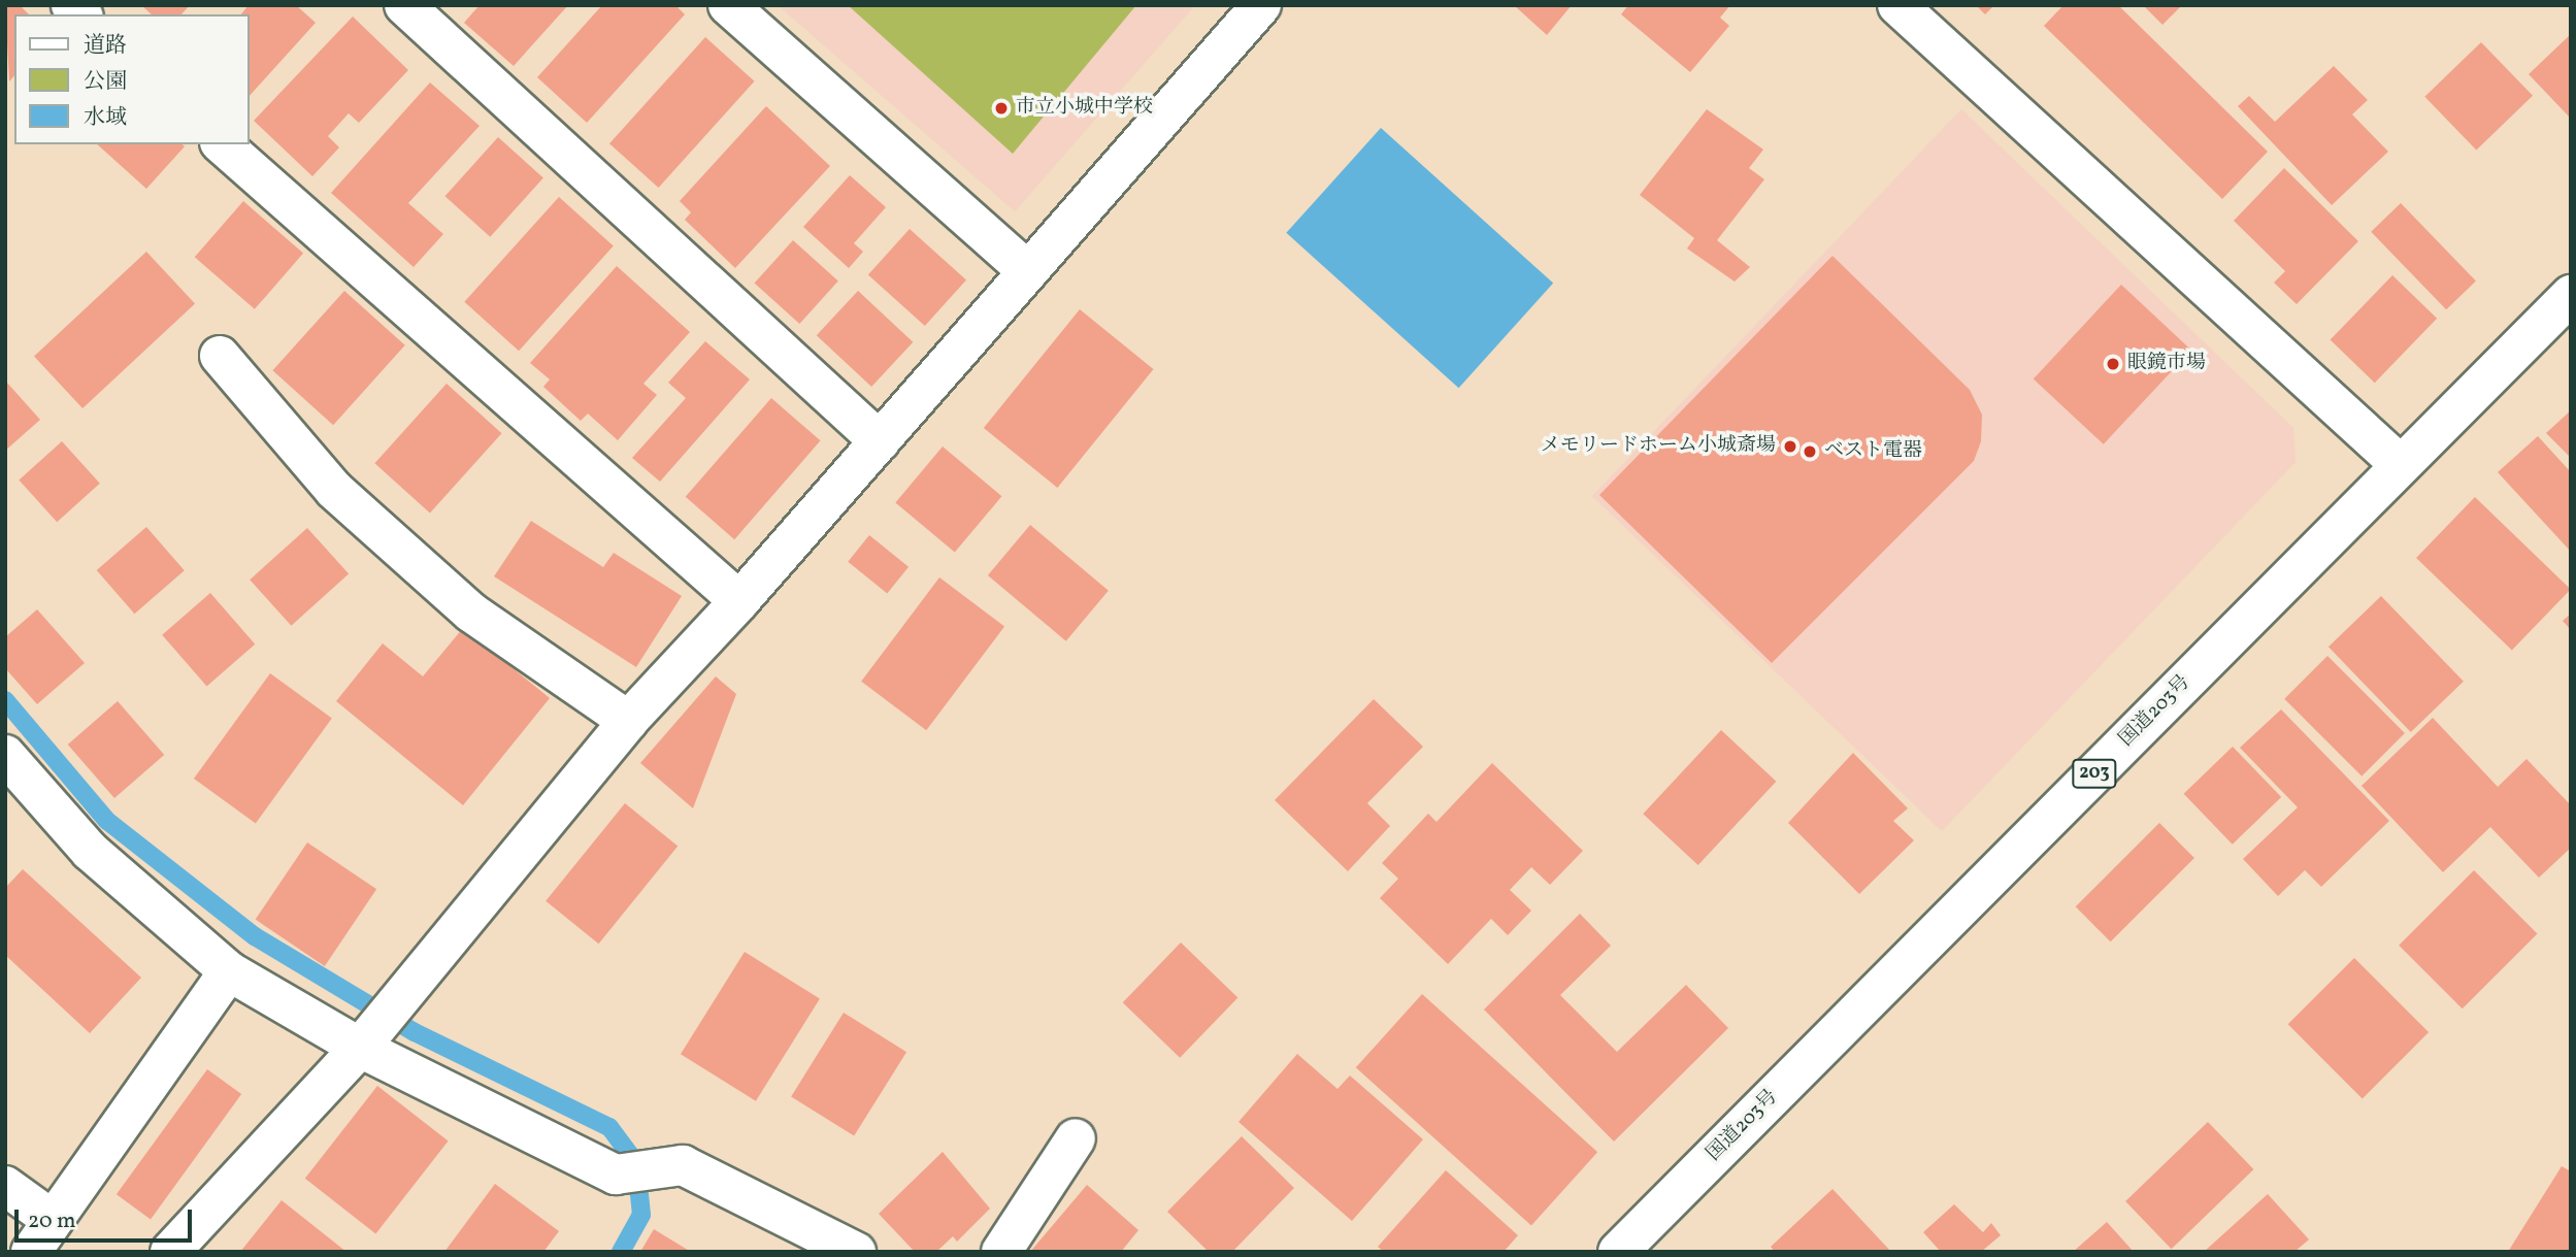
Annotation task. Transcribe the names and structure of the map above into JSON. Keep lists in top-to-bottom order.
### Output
{
  "streets": {
    "main road": ["国道203号", "203"]
  },
  "places": [
    "市立小城中学校",
    "眼鏡市場",
    "メモリードホーム小城斎場",
    "ベスト電器"
  ],
  "legend": ["道路", "公園", "水域"],
  "scale_bar": "20 m"
}
